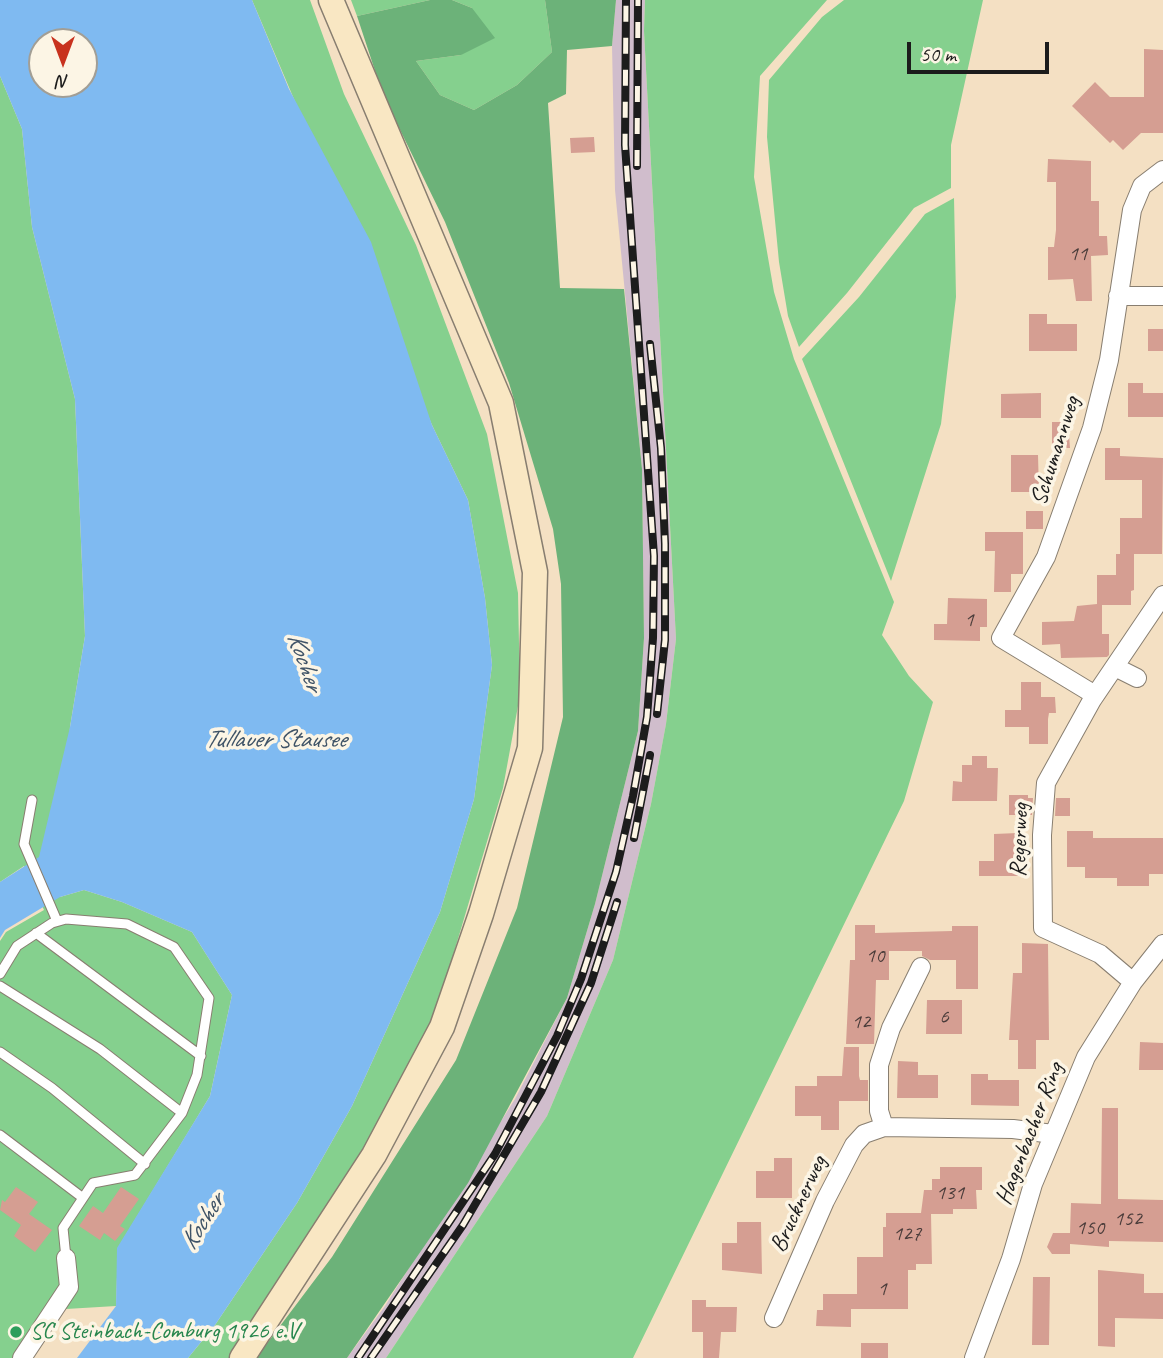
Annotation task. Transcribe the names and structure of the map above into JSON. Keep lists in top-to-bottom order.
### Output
{
  "streets": {
    "street": [
      "Schumannweg",
      "Regerweg",
      "Hagenbacher Ring",
      "Brucknerweg"
    ]
  },
  "crossings": [
    ["Schumannweg", "Regerweg"],
    ["Regerweg", "Hagenbacher Ring"]
  ],
  "water": ["Kocher", "Tullauer Stausee"],
  "places": ["SC Steinbach-Comburg 1926 e.V"],
  "house_numbers": [
    "11",
    "1",
    "10",
    "6",
    "12",
    "131",
    "152",
    "150",
    "127",
    "1"
  ],
  "scale_bar": "50 m",
  "north": "bottom"
}
